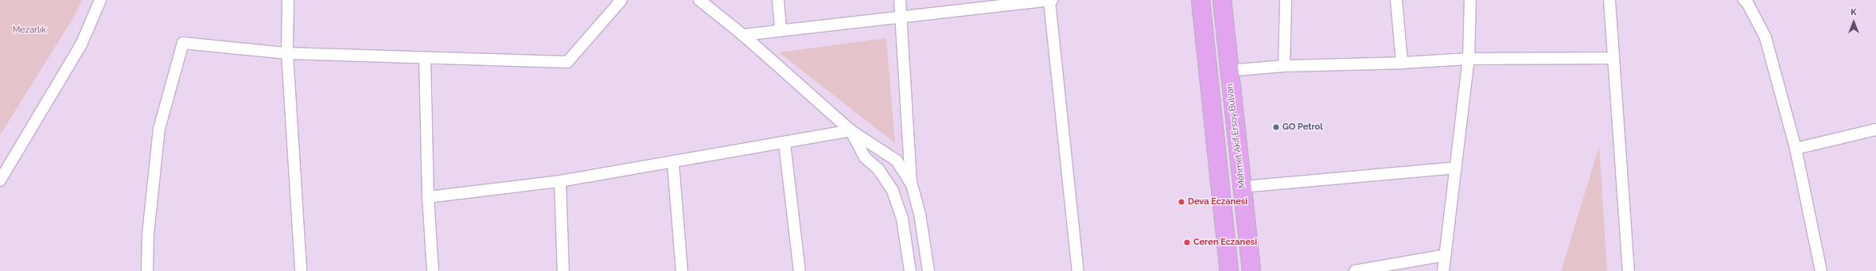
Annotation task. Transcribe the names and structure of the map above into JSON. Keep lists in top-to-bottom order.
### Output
{
  "streets": {
    "main road": ["Mehmet Akif Ersoy Bulvarı"]
  },
  "parks": ["Mezarlık"],
  "places": ["GO Petrol", "Deva Eczanesi", "Ceren Eczanesi"],
  "north": "top"
}
